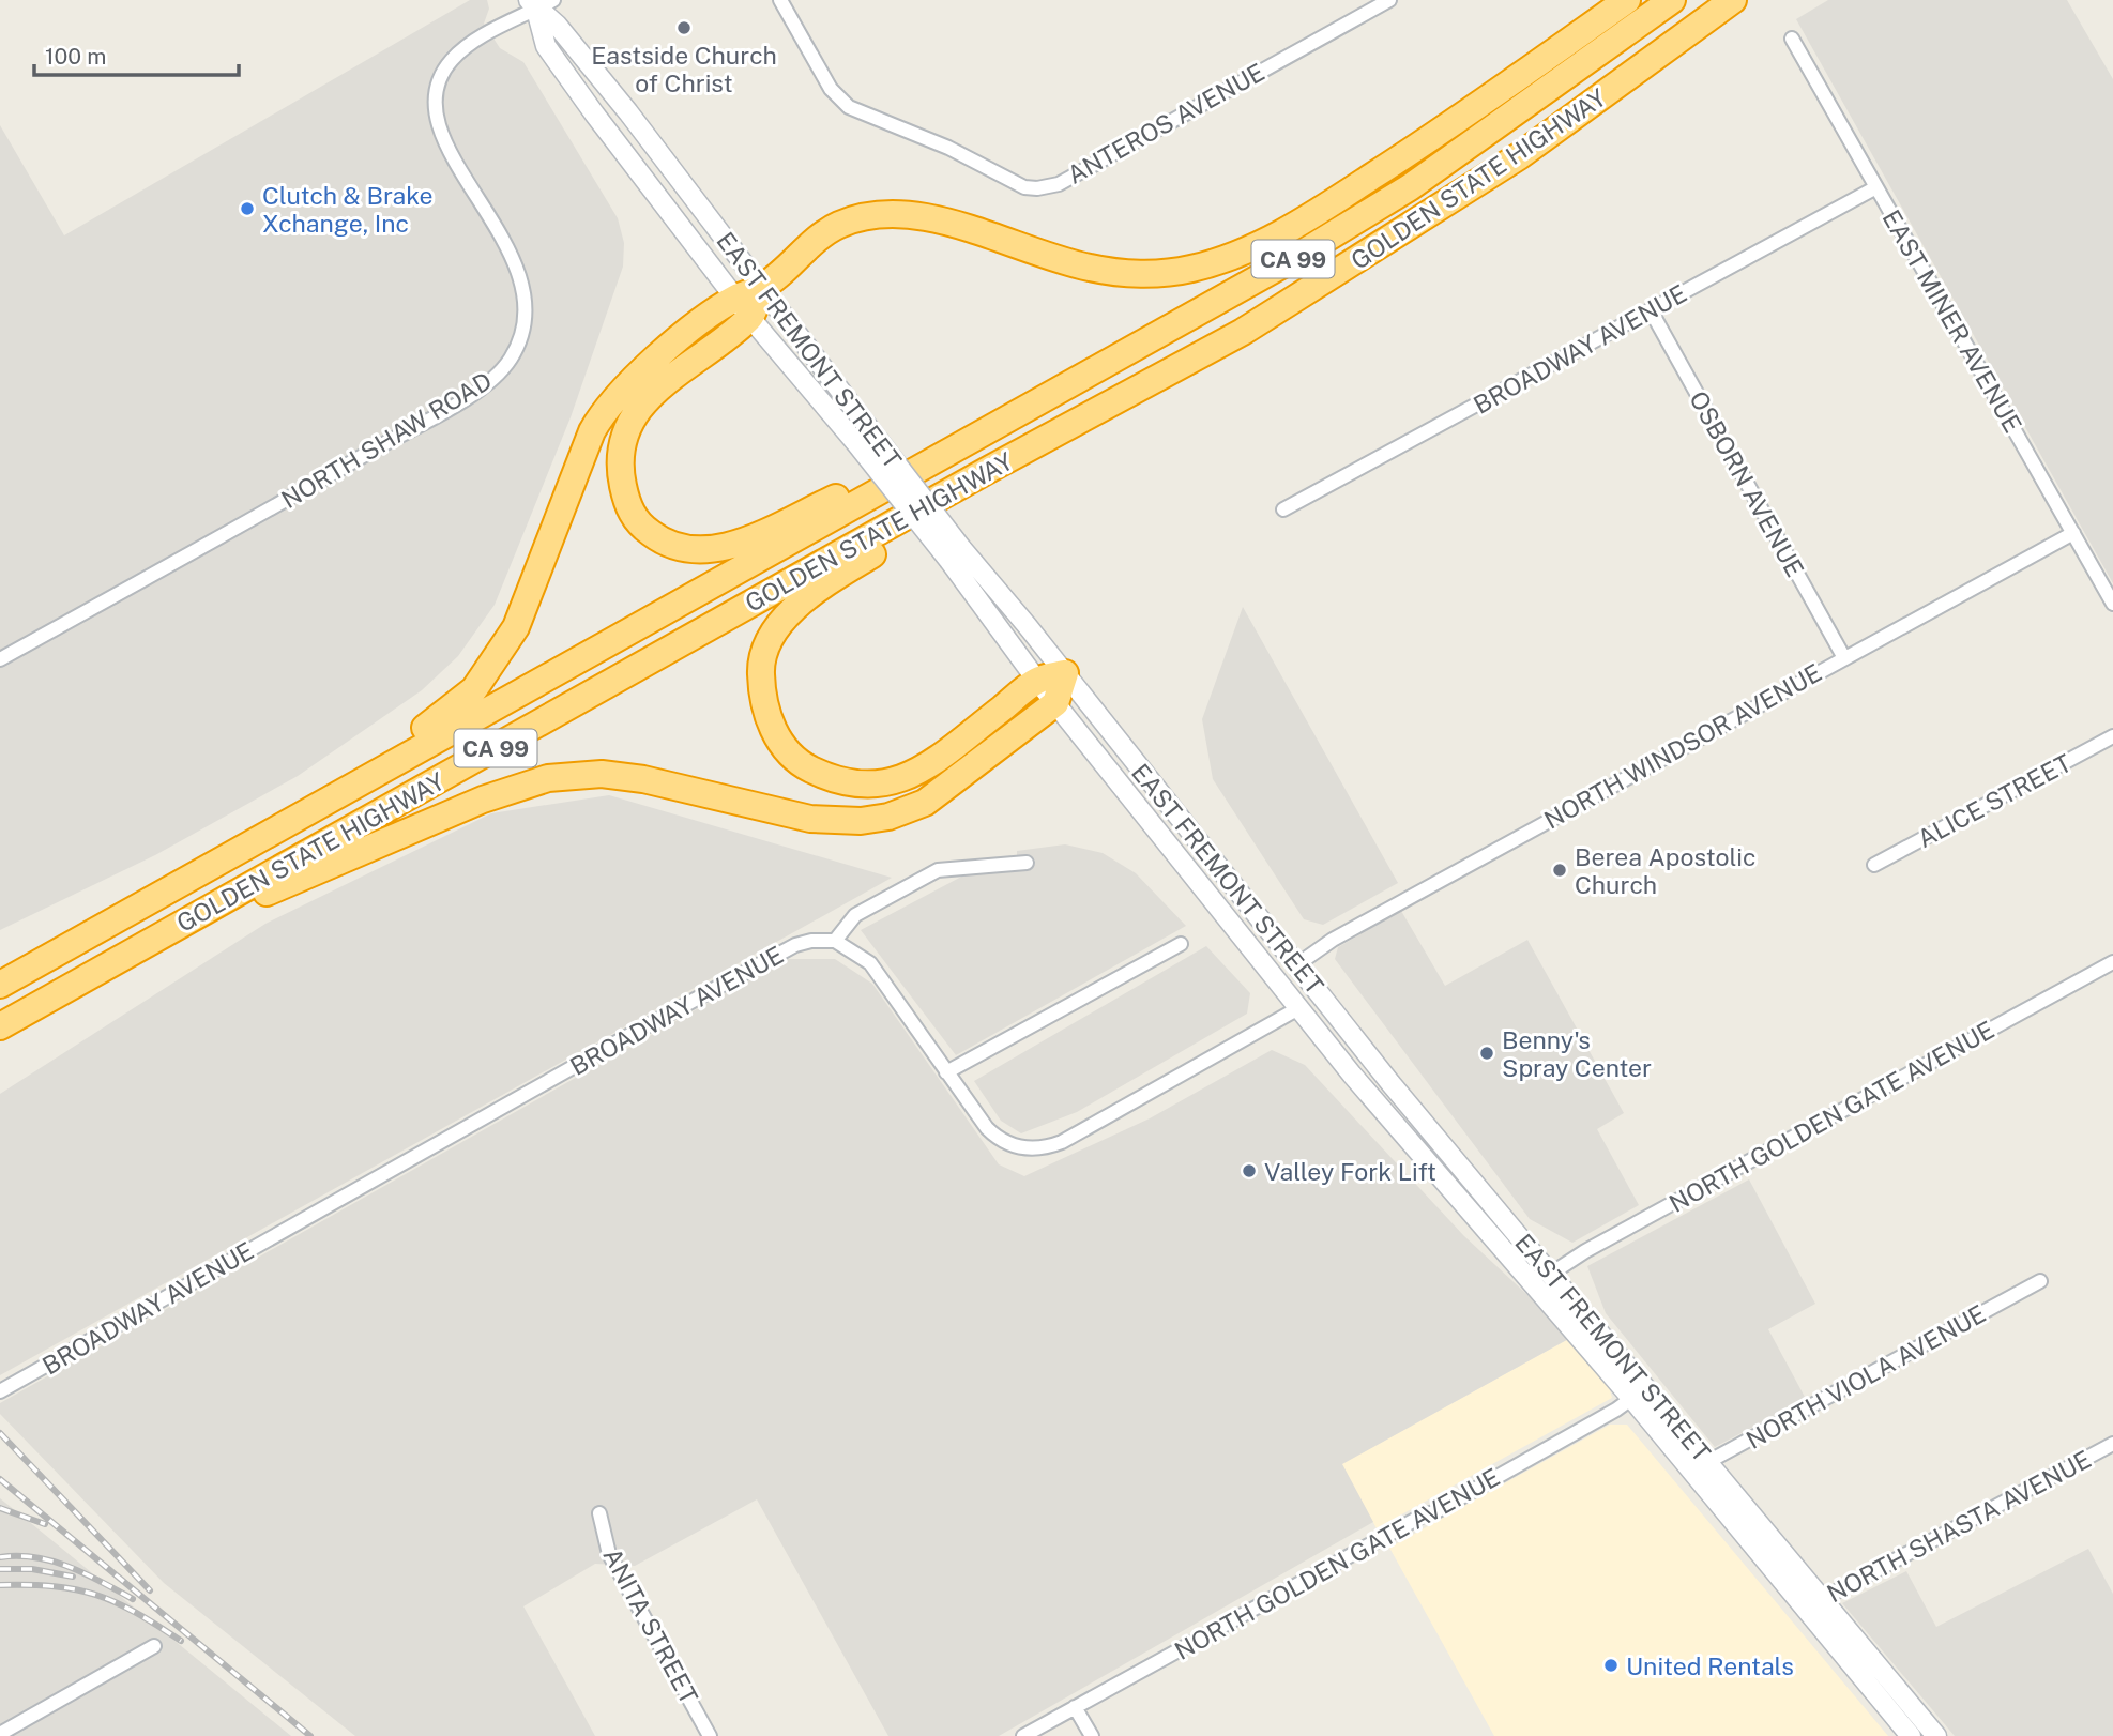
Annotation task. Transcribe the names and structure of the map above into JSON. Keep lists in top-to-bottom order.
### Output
{
  "streets": {
    "highway": ["GOLDEN STATE HIGHWAY", "CA 99"],
    "main road": ["EAST FREMONT STREET"],
    "street": [
      "ANTEROS AVENUE",
      "EAST MINER AVENUE",
      "BROADWAY AVENUE",
      "NORTH SHAW ROAD",
      "OSBORN AVENUE",
      "NORTH WINDSOR AVENUE",
      "ALICE STREET",
      "NORTH GOLDEN GATE AVENUE",
      "NORTH VIOLA AVENUE",
      "NORTH SHASTA AVENUE",
      "ANITA STREET"
    ]
  },
  "crossings": [
    ["EAST MINER AVENUE", "BROADWAY AVENUE"],
    ["EAST MINER AVENUE", "NORTH WINDSOR AVENUE"],
    ["BROADWAY AVENUE", "OSBORN AVENUE"],
    ["EAST FREMONT STREET", "NORTH SHAW ROAD"],
    ["EAST FREMONT STREET", "NORTH WINDSOR AVENUE"],
    ["EAST FREMONT STREET", "NORTH GOLDEN GATE AVENUE"],
    ["EAST FREMONT STREET", "NORTH VIOLA AVENUE"],
    ["EAST FREMONT STREET", "NORTH SHASTA AVENUE"],
    ["OSBORN AVENUE", "NORTH WINDSOR AVENUE"]
  ],
  "places": [
    "Eastside Church of Christ",
    "Clutch & Brake Xchange, Inc",
    "Berea Apostolic Church",
    "Benny's Spray Center",
    "Valley Fork Lift",
    "United Rentals"
  ],
  "scale_bar": "100 m"
}
